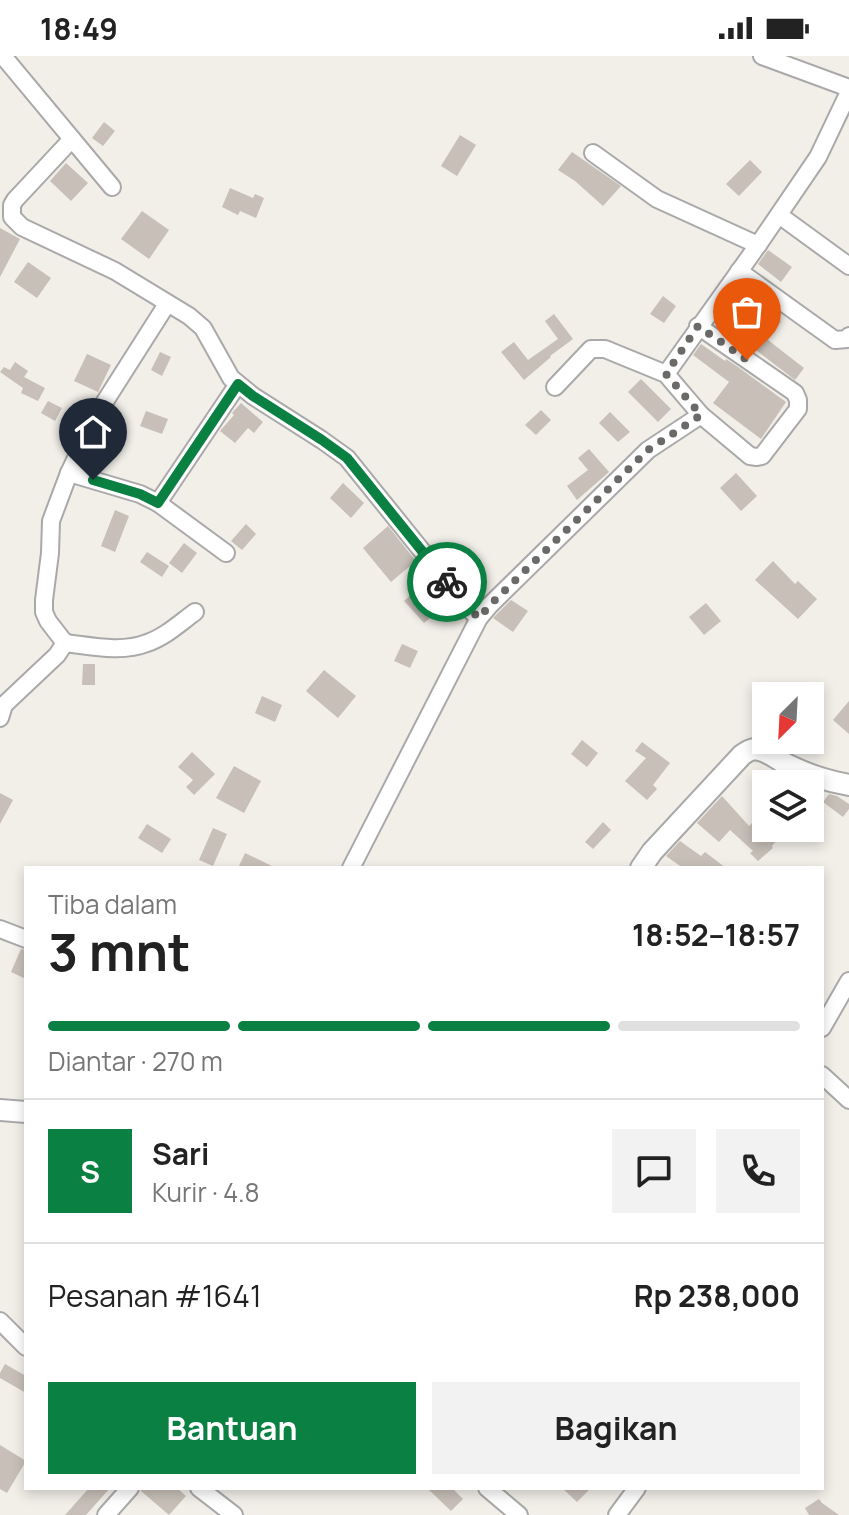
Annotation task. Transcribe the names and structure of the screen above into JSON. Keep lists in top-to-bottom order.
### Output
{
  "north": "bottom left",
  "page": {
    "status": "18:49",
    "heading": ["3 mnt", "Tiba dalam", "18:52–18:57"],
    "panel": [
      "Sari",
      "Kurir · 4.8",
      "Pesanan #1641",
      "Rp 238,000"
    ],
    "bar": "Diantar · 270 m",
    "round": "S",
    "buttons": ["Bantuan", "Bagikan"]
  }
}
